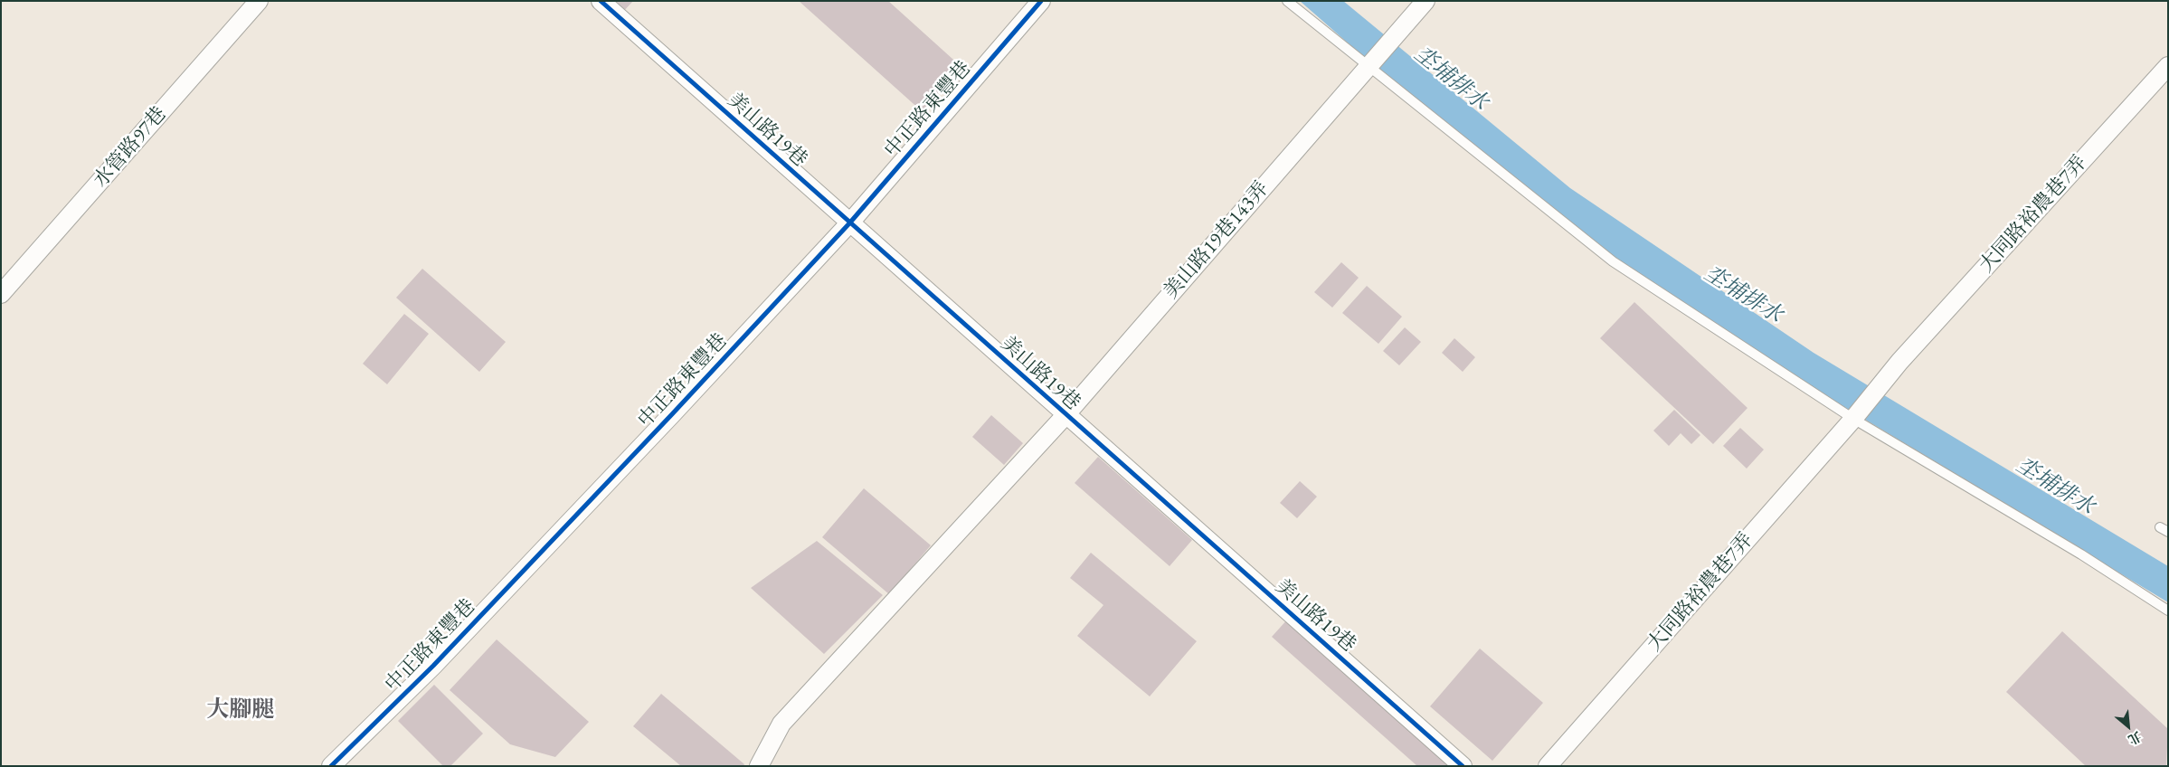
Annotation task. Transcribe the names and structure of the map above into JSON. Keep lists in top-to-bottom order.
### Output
{
  "streets": {
    "street": [
      "中正路東豐巷",
      "美山路19巷",
      "水管路97巷",
      "大同路裕農巷7弄",
      "美山路19巷143弄"
    ]
  },
  "crossings": [
    ["中正路東豐巷", "美山路19巷"],
    ["美山路19巷", "美山路19巷143弄"]
  ],
  "districts": ["大腳腿"],
  "water": ["坔埔排水"],
  "north": "bottom right"
}
